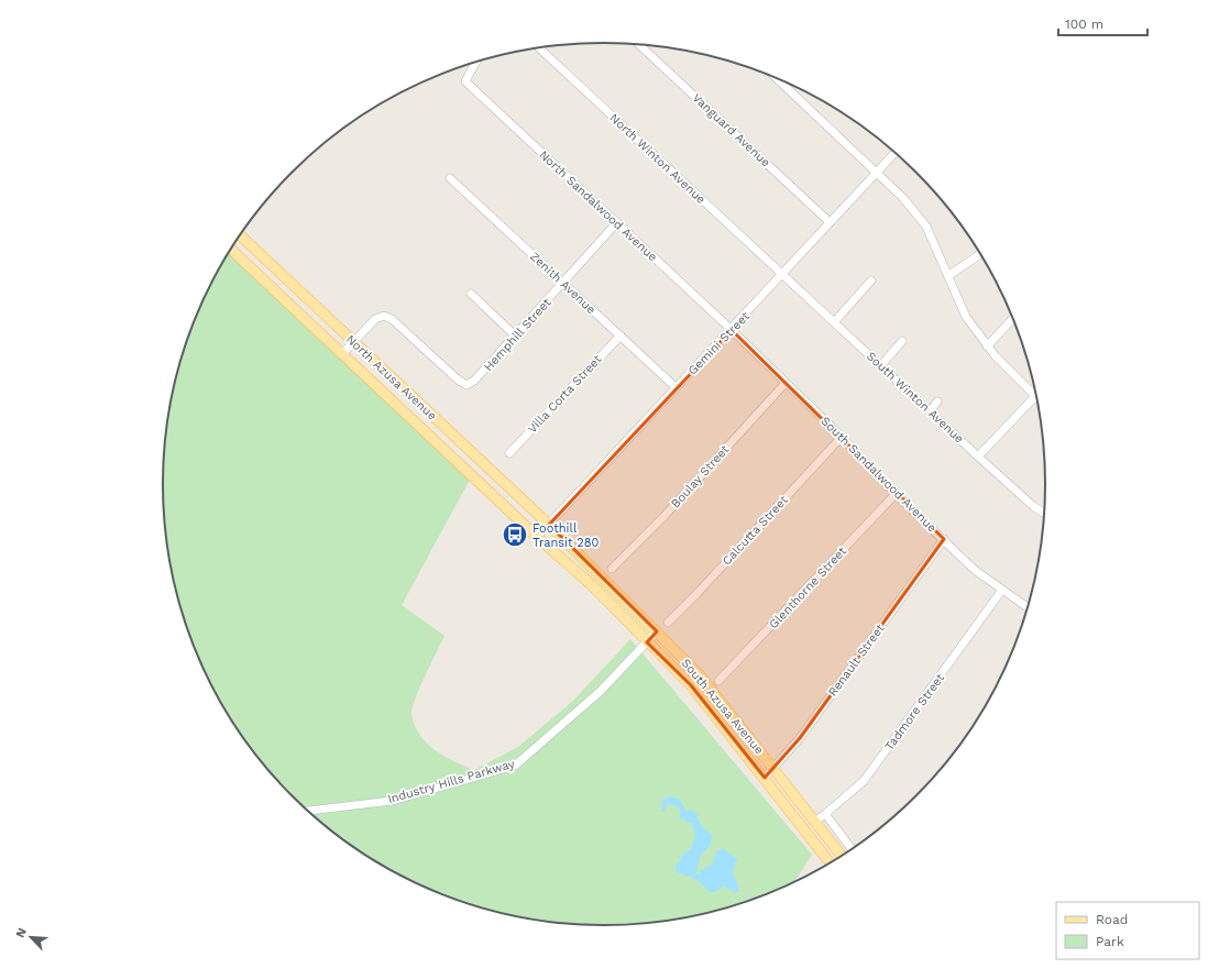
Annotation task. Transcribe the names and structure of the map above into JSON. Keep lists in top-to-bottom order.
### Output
{
  "streets": {
    "main road": ["North Azusa Avenue", "South Azusa Avenue"],
    "street": [
      "Vanguard Avenue",
      "North Winton Avenue",
      "North Sandalwood Avenue",
      "Zenith Avenue",
      "Hemphill Street",
      "Gemini Street",
      "Villa Corta Street",
      "South Winton Avenue",
      "South Sandalwood Avenue",
      "Boulay Street",
      "Calcutta Street",
      "Glenthorne Street",
      "Renault Street",
      "Tadmore Street",
      "Industry Hills Parkway"
    ]
  },
  "crossings": [
    ["Vanguard Avenue", "Gemini Street"],
    ["North Winton Avenue", "Gemini Street"],
    ["North Winton Avenue", "South Winton Avenue"],
    ["North Sandalwood Avenue", "Hemphill Street"],
    ["North Sandalwood Avenue", "Gemini Street"],
    ["North Sandalwood Avenue", "South Sandalwood Avenue"],
    ["Zenith Avenue", "Hemphill Street"],
    ["Zenith Avenue", "Gemini Street"],
    ["Zenith Avenue", "Villa Corta Street"],
    ["Hemphill Street", "North Azusa Avenue"],
    ["Gemini Street", "North Azusa Avenue"],
    ["Gemini Street", "South Winton Avenue"],
    ["Gemini Street", "South Sandalwood Avenue"],
    ["Gemini Street", "South Azusa Avenue"],
    ["North Azusa Avenue", "South Azusa Avenue"],
    ["South Sandalwood Avenue", "Boulay Street"],
    ["South Sandalwood Avenue", "Calcutta Street"],
    ["South Sandalwood Avenue", "Glenthorne Street"],
    ["South Sandalwood Avenue", "Renault Street"],
    ["South Sandalwood Avenue", "Tadmore Street"],
    ["Renault Street", "South Azusa Avenue"],
    ["South Azusa Avenue", "Tadmore Street"],
    ["South Azusa Avenue", "Industry Hills Parkway"]
  ],
  "places": {
    "bus stop": ["Foothill Transit 280"]
  },
  "legend": ["Road", "Park"],
  "scale_bar": "100 m",
  "north": "top left"
}
